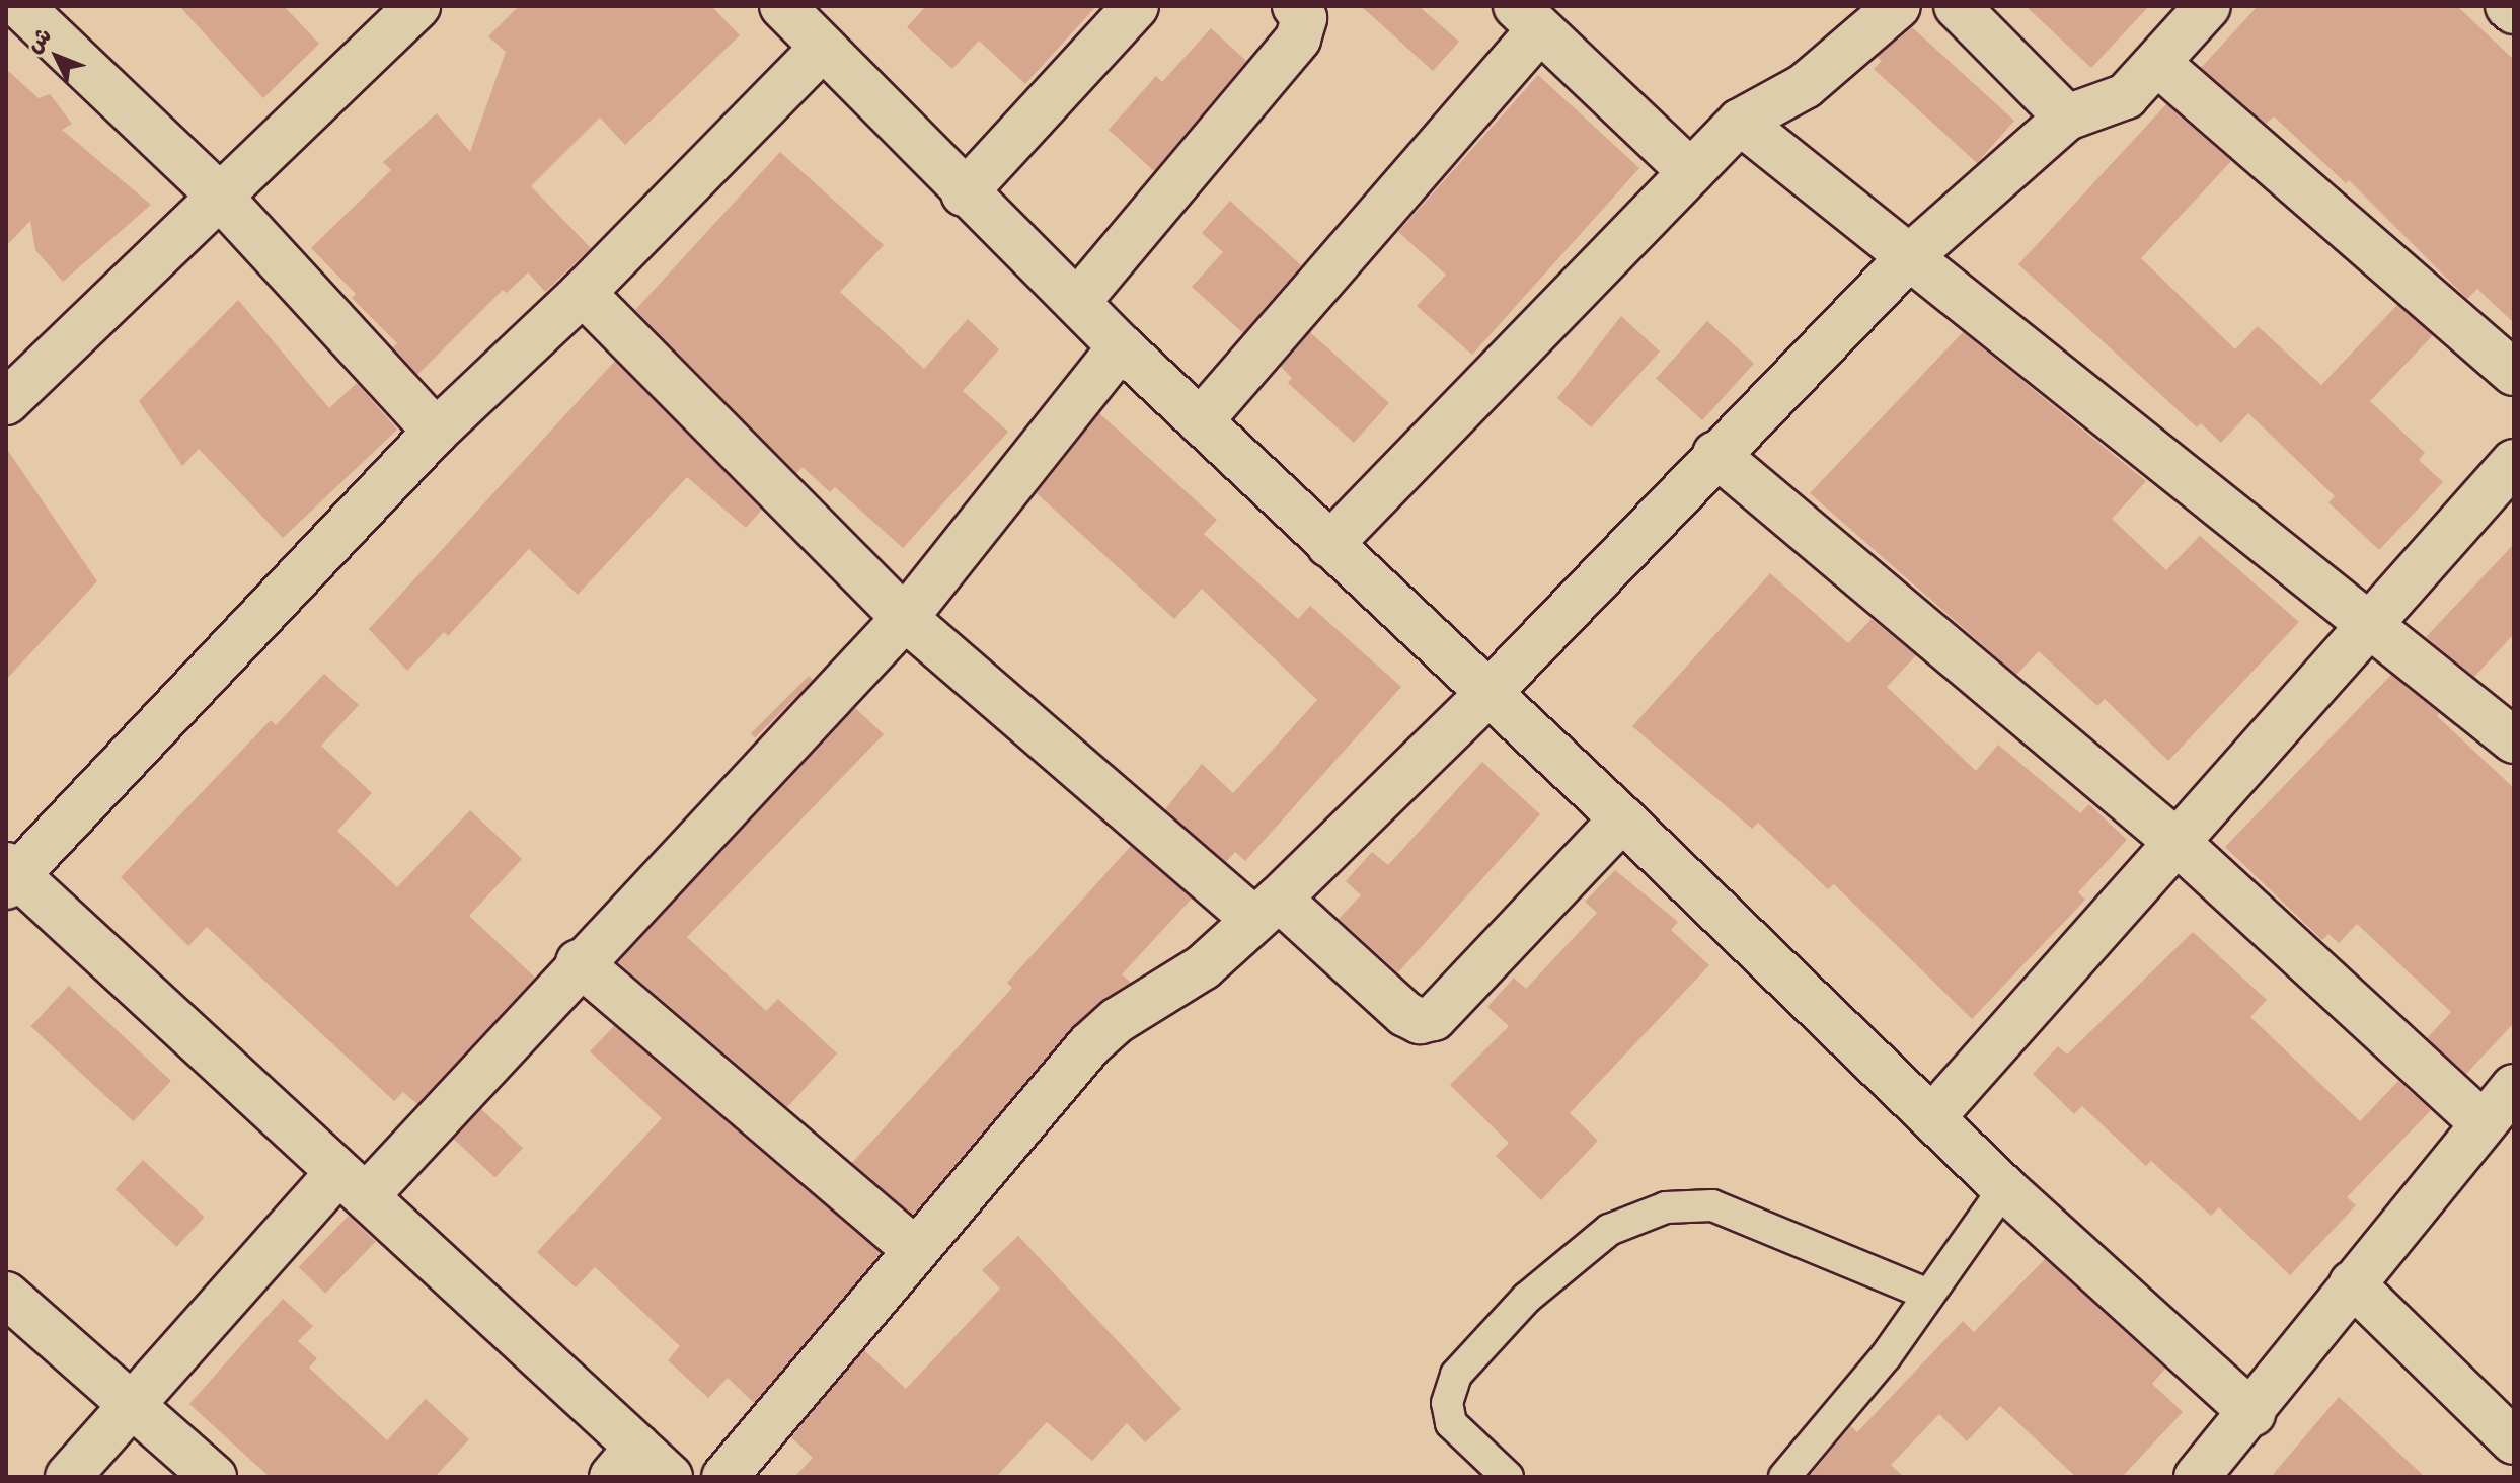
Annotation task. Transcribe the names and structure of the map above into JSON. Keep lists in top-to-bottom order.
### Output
{
  "north": "top left"
}
